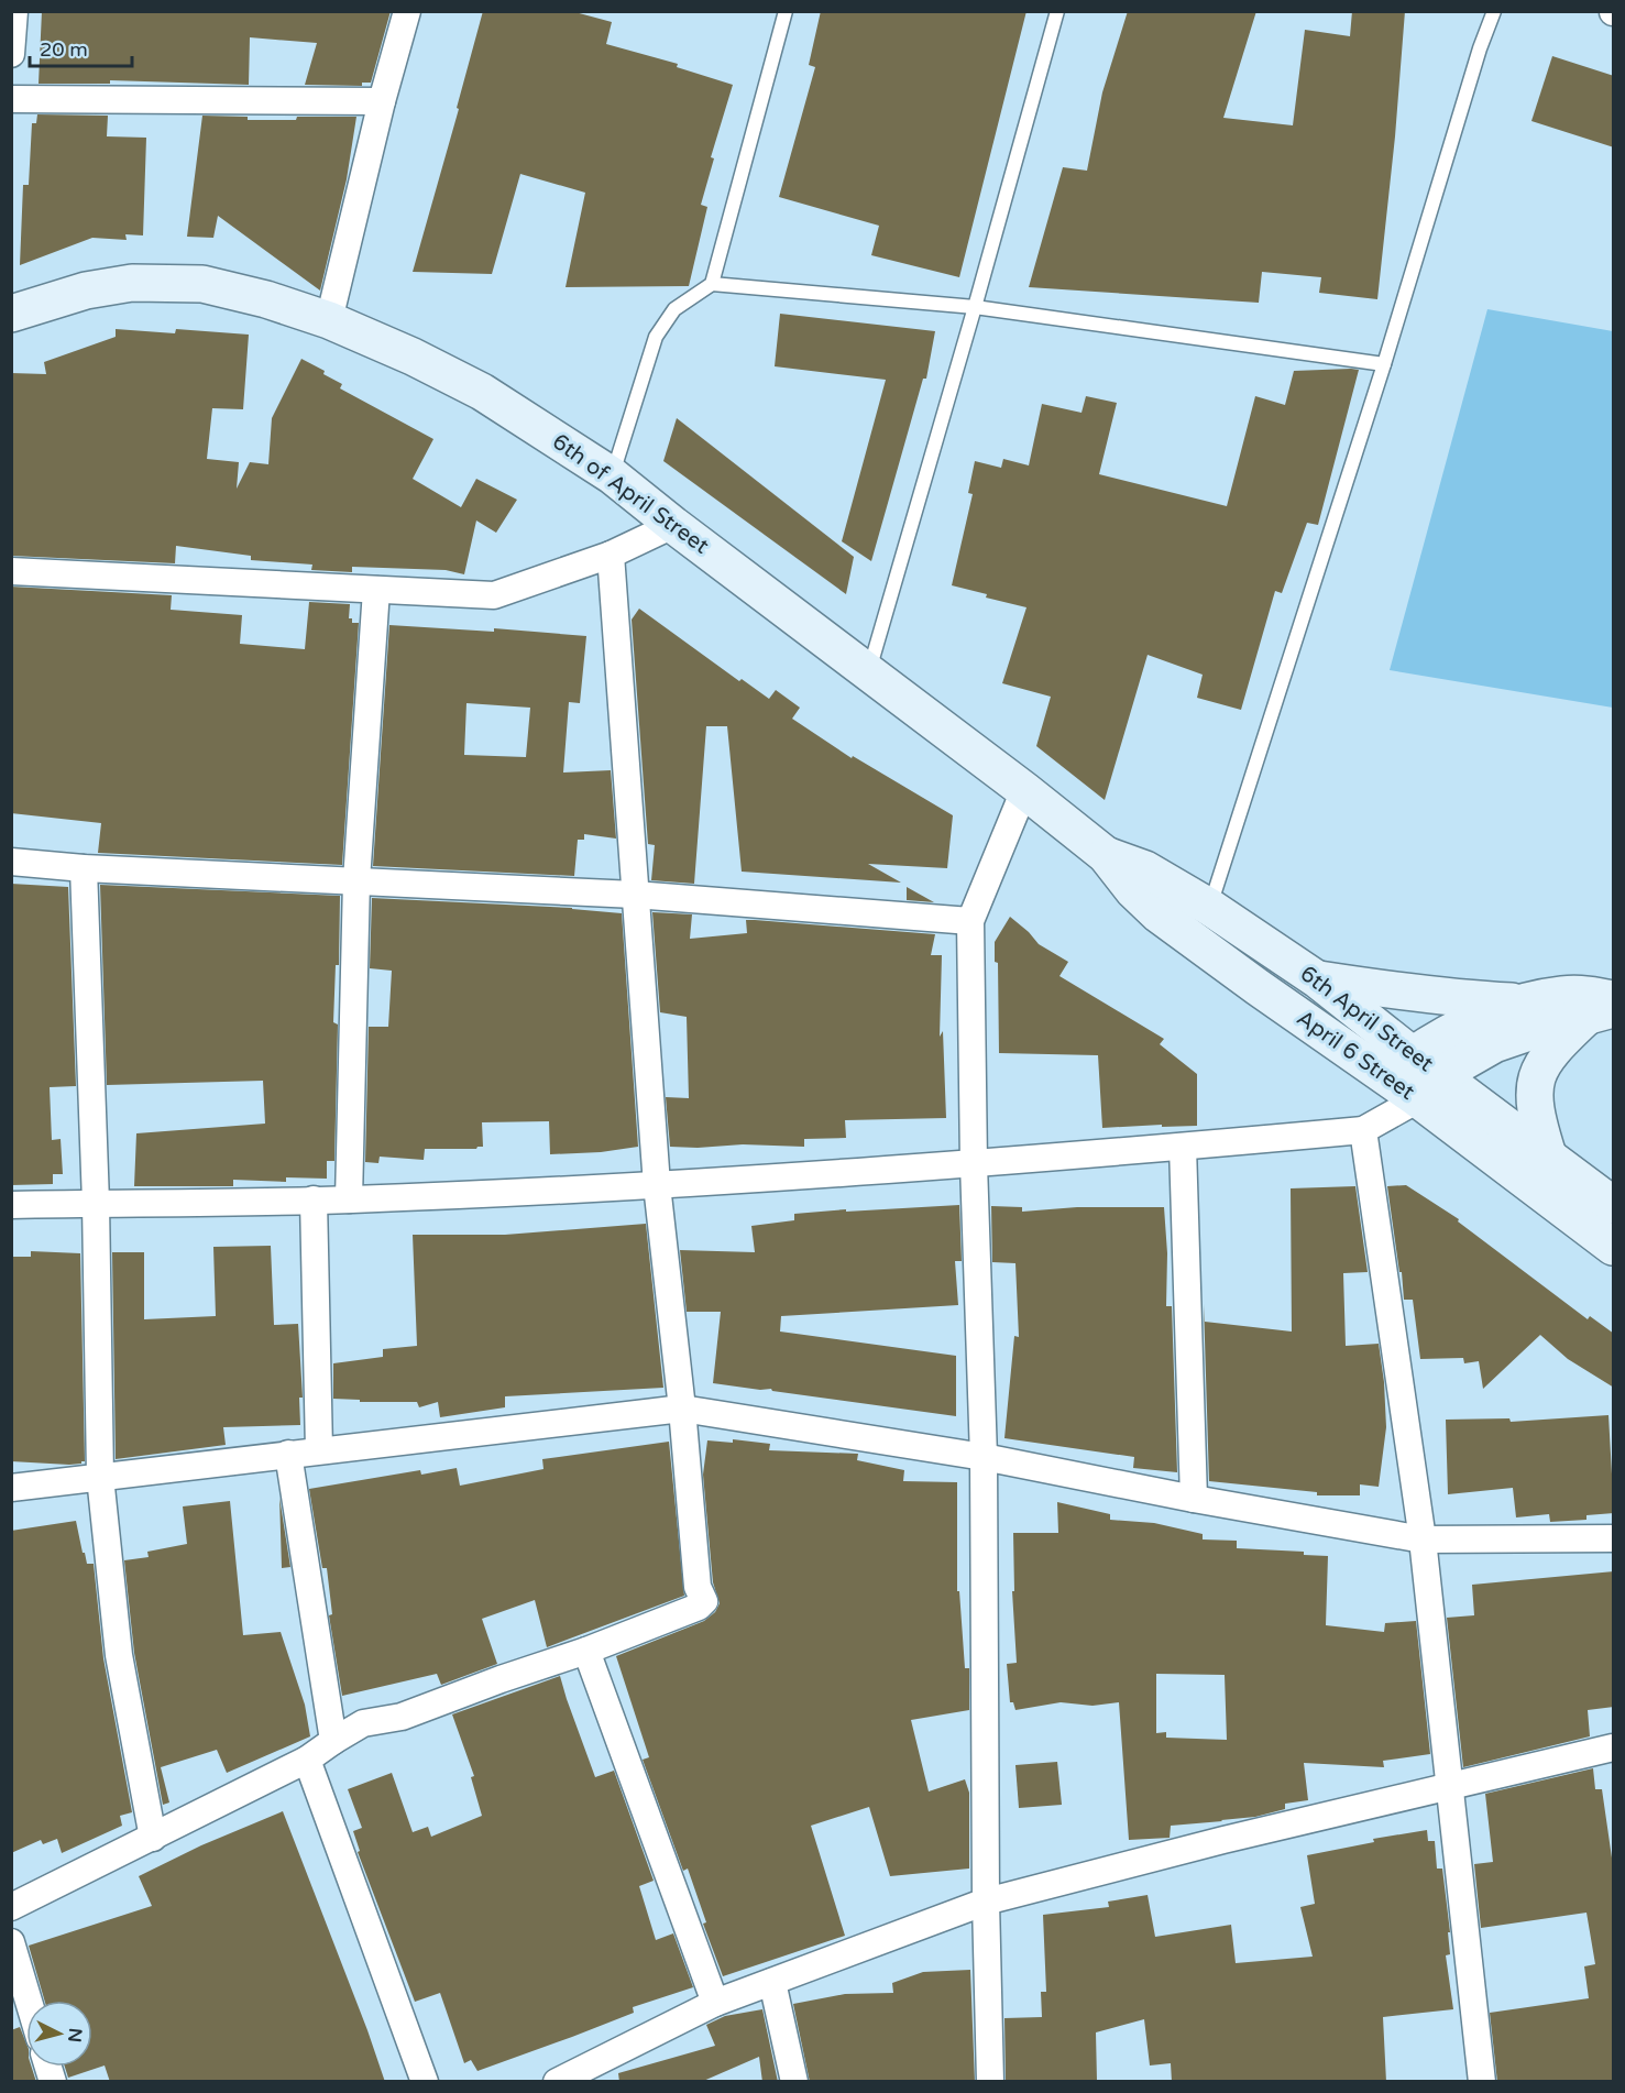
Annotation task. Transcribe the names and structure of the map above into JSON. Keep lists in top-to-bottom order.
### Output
{
  "streets": {
    "street": ["6th of April Street", "6th April Street", "April 6 Street"]
  },
  "crossings": [
    ["6th of April Street", "6th April Street"],
    ["6th of April Street", "April 6 Street"],
    ["6th April Street", "April 6 Street"]
  ],
  "scale_bar": "20 m",
  "north": "right"
}
